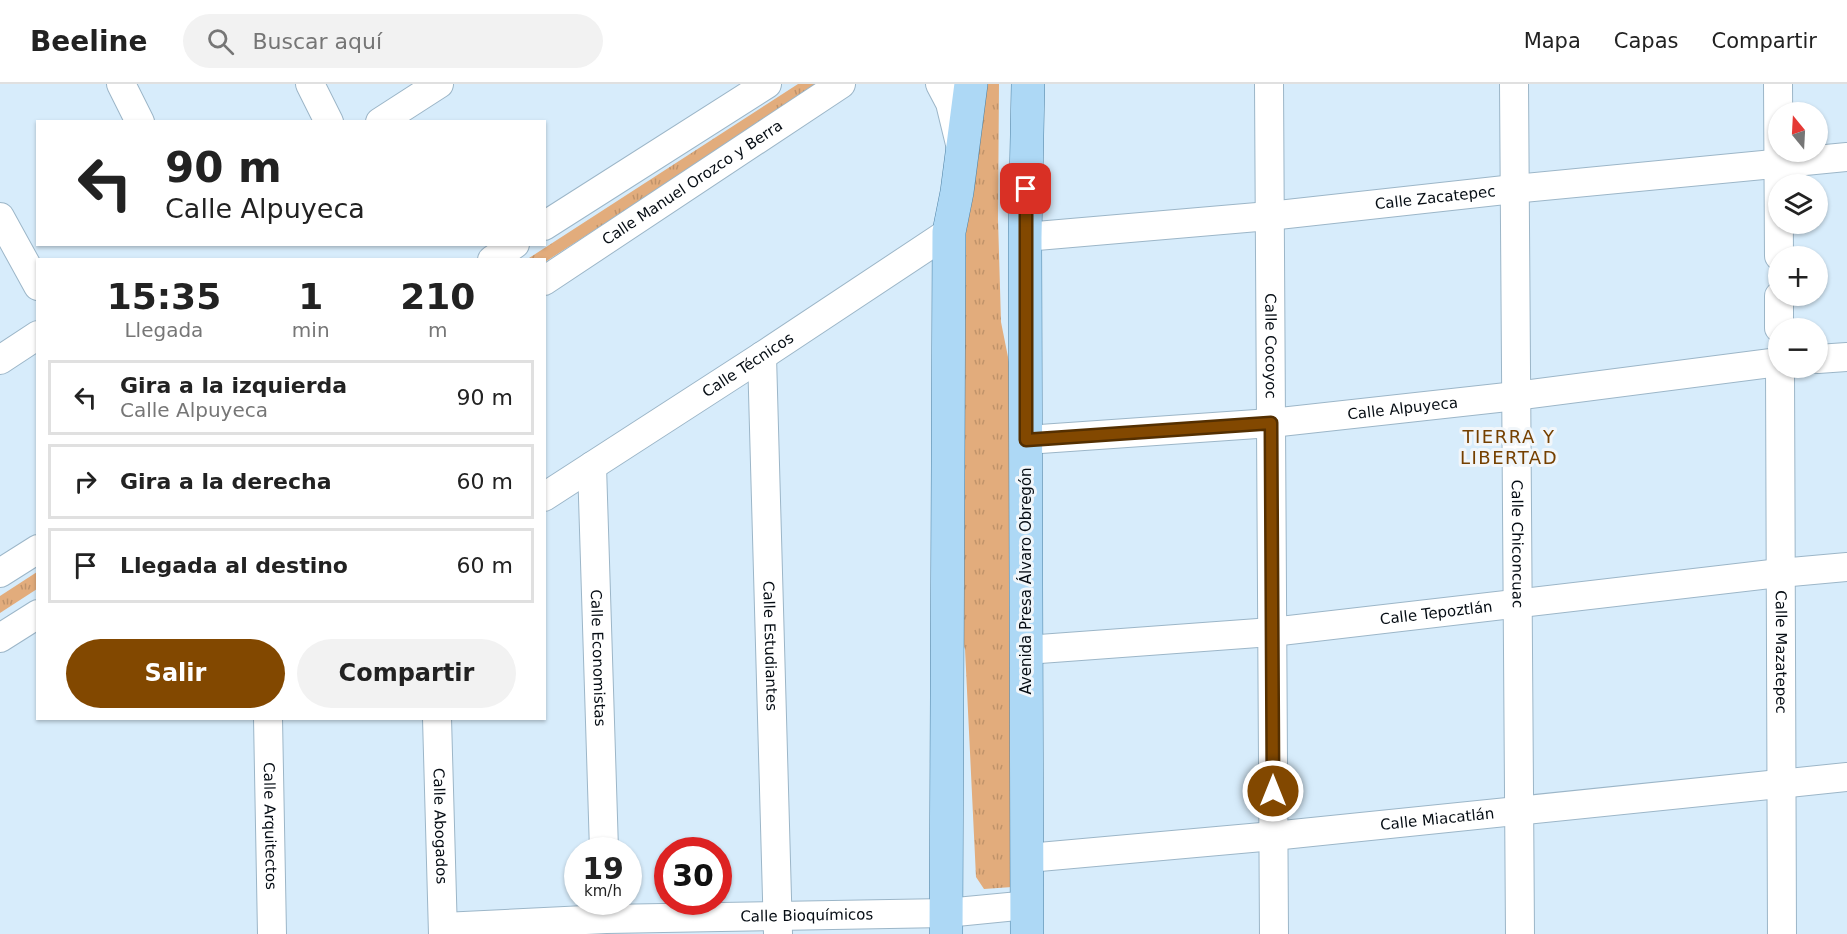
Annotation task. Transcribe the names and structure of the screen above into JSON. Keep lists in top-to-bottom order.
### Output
{
  "streets": {
    "main road": ["Avenida Presa Álvaro Obregón"],
    "street": [
      "Calle Manuel Orozco y Berra",
      "Calle Zacatepec",
      "Calle Cocoyoc",
      "Calle Técnicos",
      "Calle Alpuyeca",
      "Calle Chiconcuac",
      "Calle Tepoztlán",
      "Calle Estudiantes",
      "Calle Mazatepec",
      "Calle Economistas",
      "Calle Miacatlán",
      "Calle Arquitectos",
      "Calle Abogados",
      "Calle Bioquímicos"
    ]
  },
  "crossings": [
    ["Calle Zacatepec", "Calle Cocoyoc"],
    ["Calle Zacatepec", "Calle Chiconcuac"],
    ["Calle Zacatepec", "Avenida Presa Álvaro Obregón"],
    ["Calle Cocoyoc", "Calle Alpuyeca"],
    ["Calle Cocoyoc", "Calle Tepoztlán"],
    ["Calle Cocoyoc", "Calle Miacatlán"],
    ["Calle Técnicos", "Calle Estudiantes"],
    ["Calle Técnicos", "Calle Economistas"],
    ["Calle Alpuyeca", "Calle Chiconcuac"],
    ["Calle Alpuyeca", "Avenida Presa Álvaro Obregón"],
    ["Calle Chiconcuac", "Calle Tepoztlán"],
    ["Calle Chiconcuac", "Calle Miacatlán"],
    ["Avenida Presa Álvaro Obregón", "Calle Tepoztlán"],
    ["Avenida Presa Álvaro Obregón", "Calle Miacatlán"],
    ["Avenida Presa Álvaro Obregón", "Calle Bioquímicos"],
    ["Calle Tepoztlán", "Calle Mazatepec"],
    ["Calle Estudiantes", "Calle Bioquímicos"],
    ["Calle Mazatepec", "Calle Miacatlán"],
    ["Calle Abogados", "Calle Bioquímicos"]
  ],
  "districts": ["TIERRA Y LIBERTAD"],
  "north": "top",
  "page": {
    "header": "Beeline",
    "search": "Buscar aquí",
    "nav": ["Mapa", "Capas", "Compartir"],
    "map_buttons": ["+", "−"],
    "turn": ["90 m", "Calle Alpuyeca"],
    "eta": [
      "15:35",
      "Llegada",
      "1",
      "min",
      "210",
      "m"
    ],
    "list": [
      {
        "name": "Gira a la izquierda",
        "note": "Calle Alpuyeca",
        "value": "90 m"
      },
      {
        "name": "Gira a la derecha",
        "value": "60 m"
      },
      {
        "name": "Llegada al destino",
        "value": "60 m"
      }
    ],
    "buttons": ["Salir", "Compartir"],
    "speed": "19 km/h",
    "limit": "30"
  }
}
